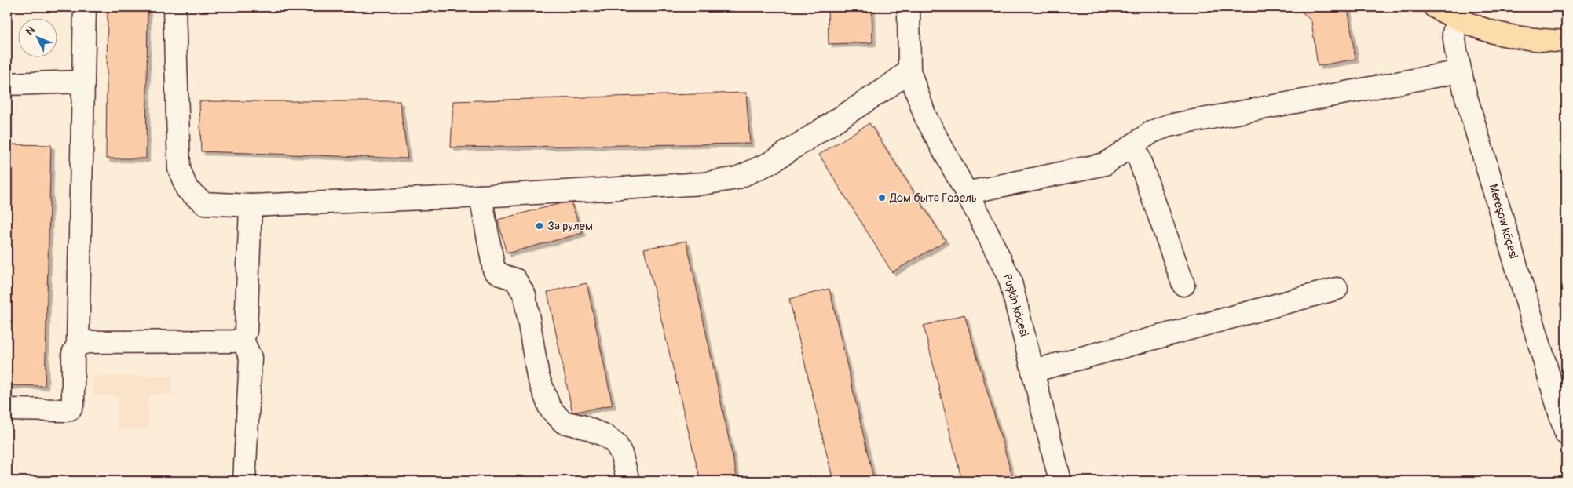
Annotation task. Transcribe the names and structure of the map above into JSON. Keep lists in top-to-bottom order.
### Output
{
  "streets": {
    "street": ["Mereşow köçesi", "Puşkin köçesi"]
  },
  "places": ["Дом быта Гозель", "За рулем"],
  "north": "top left"
}
